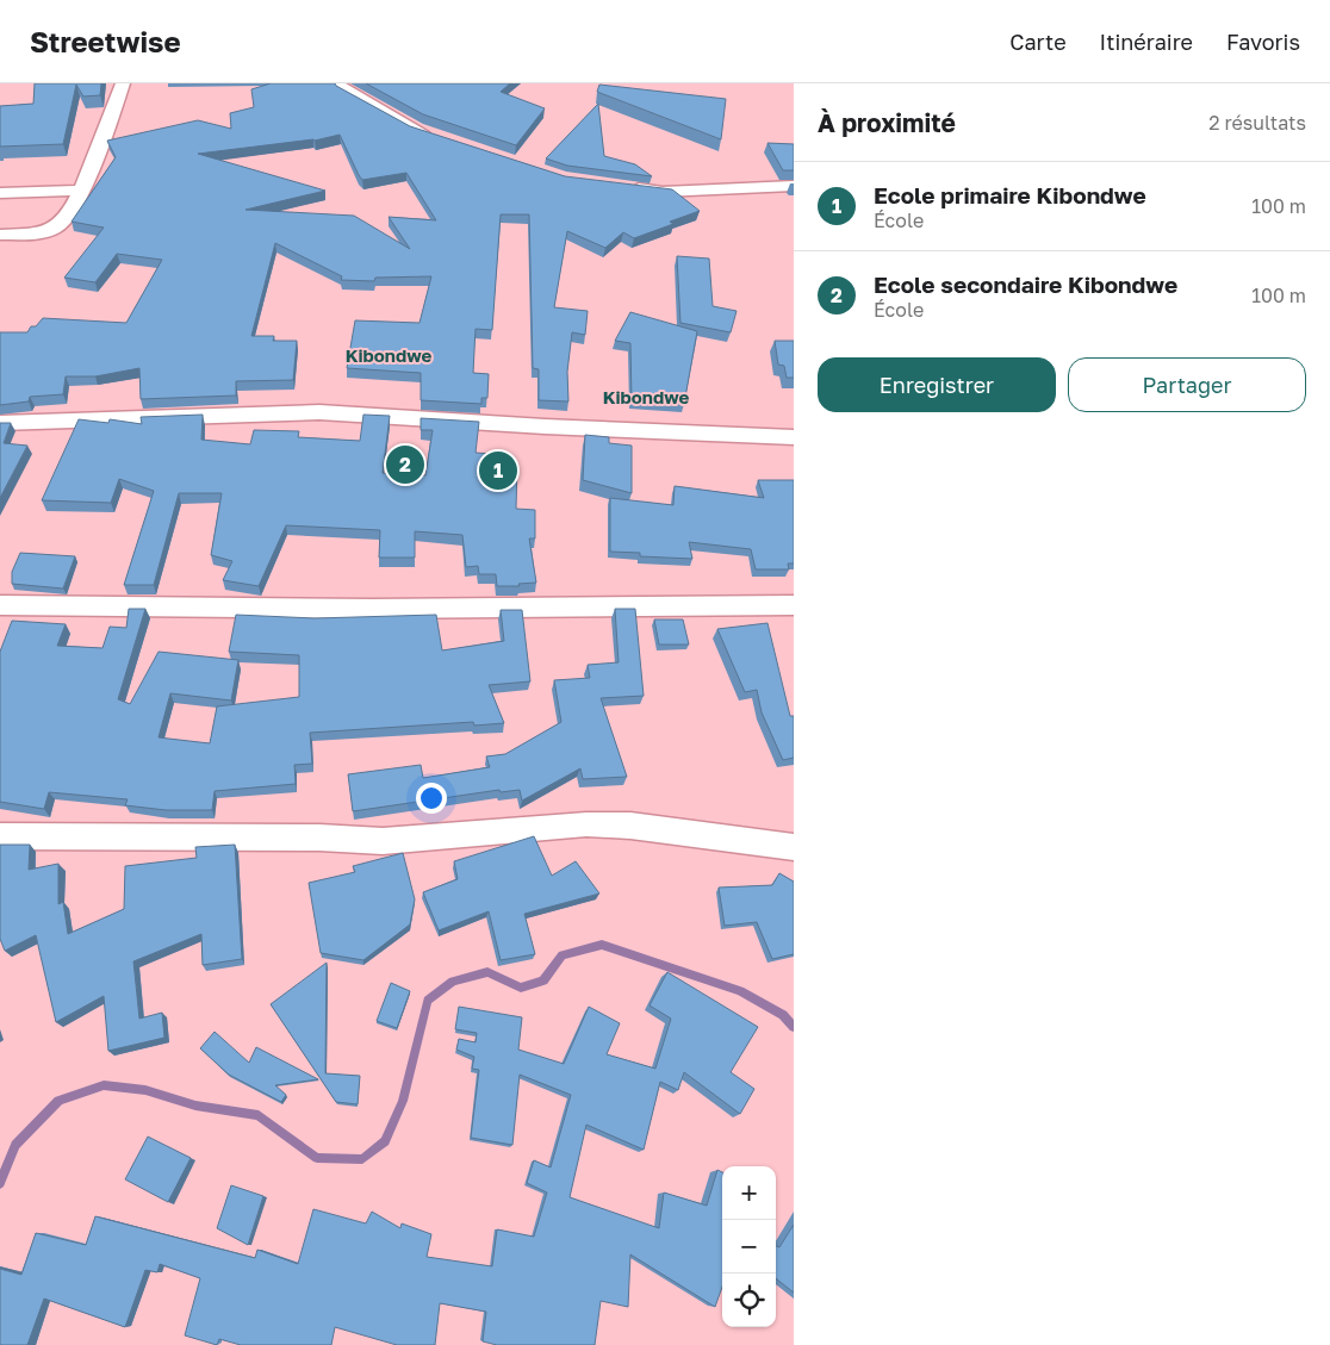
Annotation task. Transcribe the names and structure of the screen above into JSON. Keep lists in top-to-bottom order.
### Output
{
  "districts": ["Kibondwe", "Kibondwe"],
  "page": {
    "header": "Streetwise",
    "nav": ["Carte", "Itinéraire", "Favoris"],
    "heading": ["À proximité", "2 résultats"],
    "list": [
      {
        "mark": "1",
        "name": "Ecole primaire Kibondwe",
        "note": "École",
        "value": "100 m"
      },
      {
        "mark": "2",
        "name": "Ecole secondaire Kibondwe",
        "note": "École",
        "value": "100 m"
      }
    ],
    "buttons": ["Enregistrer", "Partager"],
    "pins": ["2", "1"],
    "map_buttons": ["+", "−"]
  }
}
